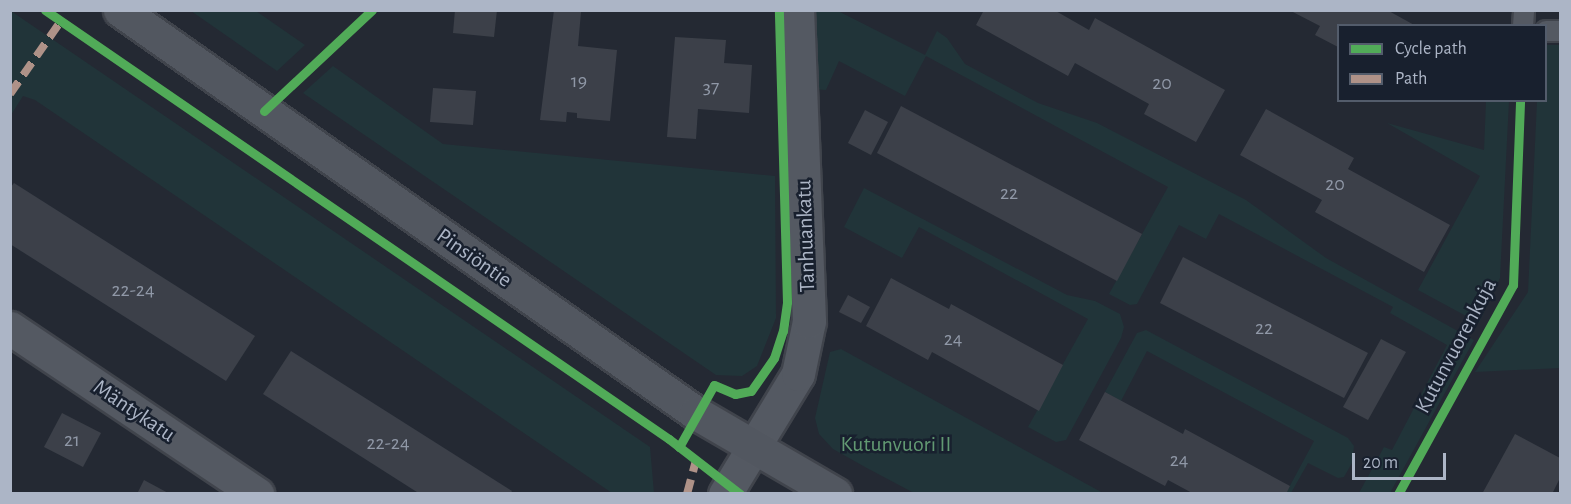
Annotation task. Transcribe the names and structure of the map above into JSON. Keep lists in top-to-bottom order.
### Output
{
  "streets": {
    "main road": ["Pinsiöntie"],
    "street": ["Tanhuankatu", "Mäntykatu"],
    "cycle path": ["Kutunvuorenkuja"]
  },
  "crossings": [
    ["Tanhuankatu", "Pinsiöntie"]
  ],
  "parks": ["Kutunvuori II"],
  "house_numbers": [
    "19",
    "20",
    "37",
    "20",
    "22",
    "22-24",
    "22",
    "24",
    "21",
    "22-24",
    "24"
  ],
  "legend": ["Cycle path", "Path"],
  "scale_bar": "20 m"
}
